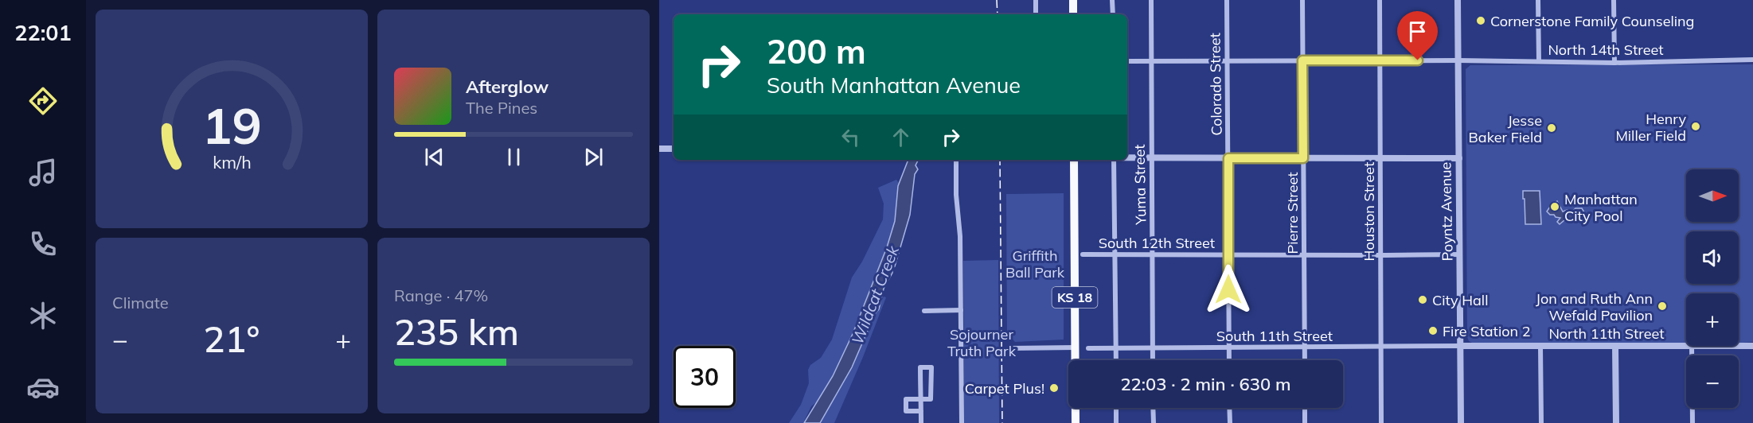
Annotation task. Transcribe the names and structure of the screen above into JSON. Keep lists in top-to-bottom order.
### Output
{
  "streets": {
    "highway": ["KS 18"],
    "street": [
      "North 14th Street",
      "Colorado Street",
      "Yuma Street",
      "Houston Street",
      "Poyntz Avenue",
      "Pierre Street",
      "South 12th Street",
      "North 11th Street",
      "South 11th Street"
    ]
  },
  "crossings": [
    ["North 14th Street", "Colorado Street"],
    ["North 14th Street", "Yuma Street"],
    ["North 14th Street", "Houston Street"],
    ["North 14th Street", "Poyntz Avenue"],
    ["North 14th Street", "Pierre Street"],
    ["Colorado Street", "South 12th Street"],
    ["Colorado Street", "South 11th Street"],
    ["Yuma Street", "South 12th Street"],
    ["Yuma Street", "South 11th Street"],
    ["Houston Street", "South 12th Street"],
    ["Houston Street", "South 11th Street"],
    ["Poyntz Avenue", "South 12th Street"],
    ["Poyntz Avenue", "North 11th Street"],
    ["Poyntz Avenue", "South 11th Street"],
    ["Pierre Street", "South 12th Street"],
    ["Pierre Street", "South 11th Street"],
    ["North 11th Street", "South 11th Street"]
  ],
  "water": ["Wildcat Creek"],
  "parks": ["Griffith Ball Park", "Sojourner Truth Park"],
  "places": [
    "Cornerstone Family Counseling",
    "Henry Miller Field",
    "Jesse Baker Field",
    "Manhattan City Pool",
    "City Hall",
    "Jon and Ruth Ann Wefald Pavilion",
    "Fire Station 2",
    "Carpet Plus!"
  ],
  "north": "right",
  "page": {
    "tabs": "22:01",
    "turn": ["200 m", "South Manhattan Avenue"],
    "song": ["Afterglow", "The Pines"],
    "map_buttons": ["+", "−"],
    "tile": [
      "Climate",
      ["Range · 47%", "235 km"]
    ],
    "heat": ["−", "21°", "+"],
    "limit": "30",
    "trip": "22:03 · 2 min · 630 m",
    "gauge": ["19", "km/h"]
  }
}
